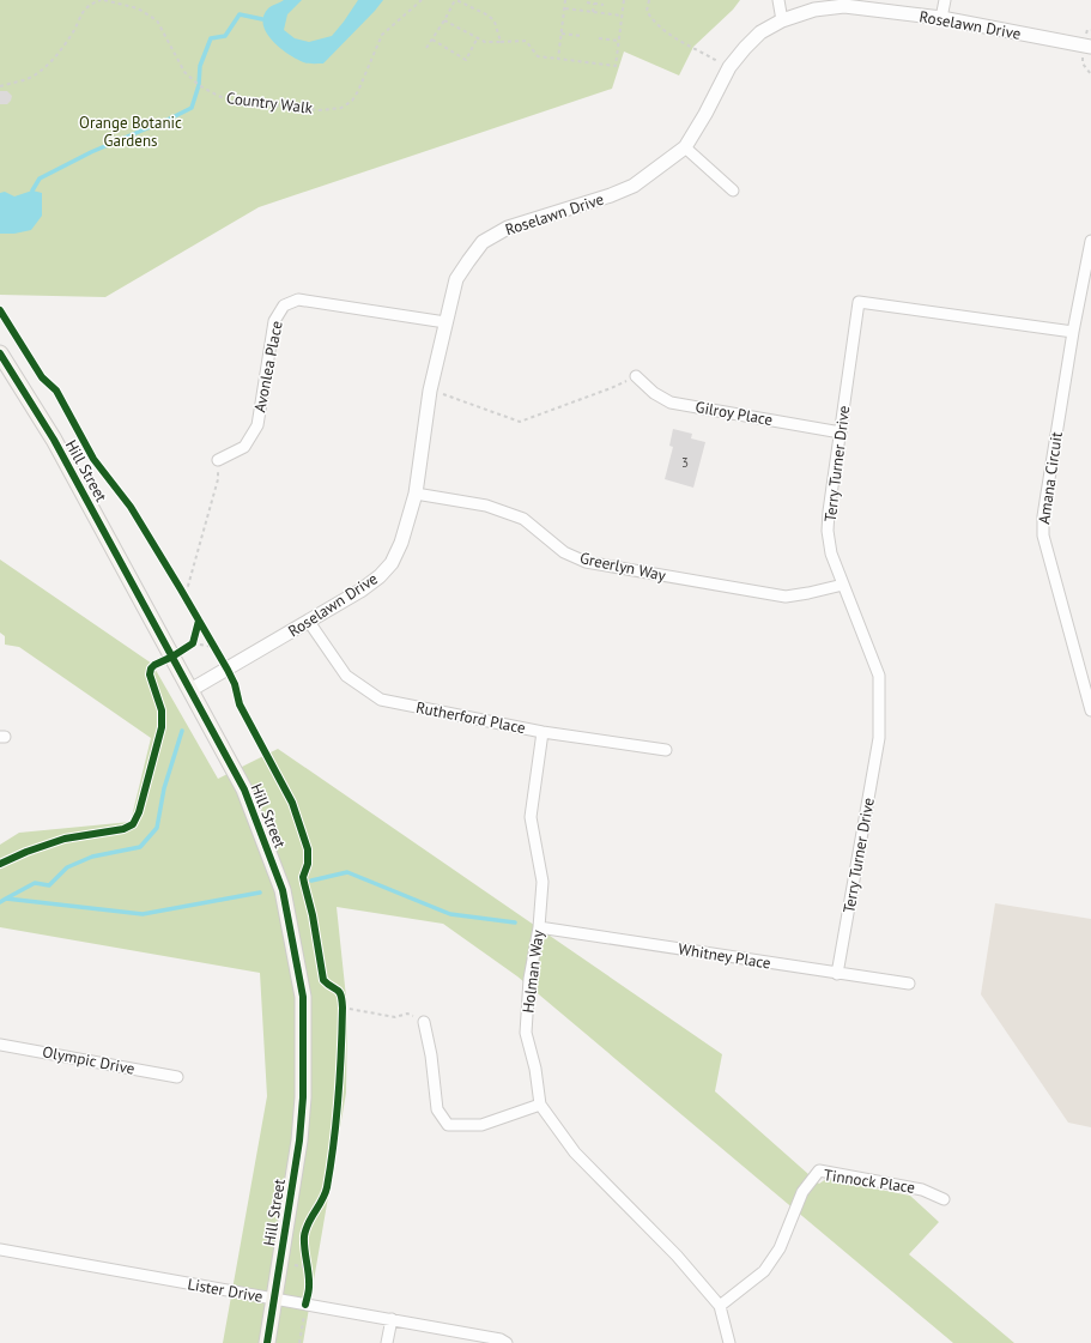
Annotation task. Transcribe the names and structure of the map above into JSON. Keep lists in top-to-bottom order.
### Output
{
  "streets": {
    "main road": ["Hill Street"],
    "street": [
      "Roselawn Drive",
      "Avonlea Place",
      "Gilroy Place",
      "Terry Turner Drive",
      "Amana Circuit",
      "Greerlyn Way",
      "Rutherford Place",
      "Whitney Place",
      "Holman Way",
      "Olympic Drive",
      "Tinnock Place",
      "Lister Drive"
    ],
    "path": ["Country Walk"]
  },
  "crossings": [
    ["Roselawn Drive", "Avonlea Place"],
    ["Roselawn Drive", "Hill Street"],
    ["Roselawn Drive", "Greerlyn Way"],
    ["Roselawn Drive", "Rutherford Place"],
    ["Gilroy Place", "Terry Turner Drive"],
    ["Terry Turner Drive", "Amana Circuit"],
    ["Terry Turner Drive", "Greerlyn Way"],
    ["Terry Turner Drive", "Whitney Place"],
    ["Hill Street", "Lister Drive"],
    ["Rutherford Place", "Holman Way"],
    ["Whitney Place", "Holman Way"],
    ["Holman Way", "Tinnock Place"]
  ],
  "parks": ["Orange Botanic Gardens"],
  "house_numbers": ["3"]
}
